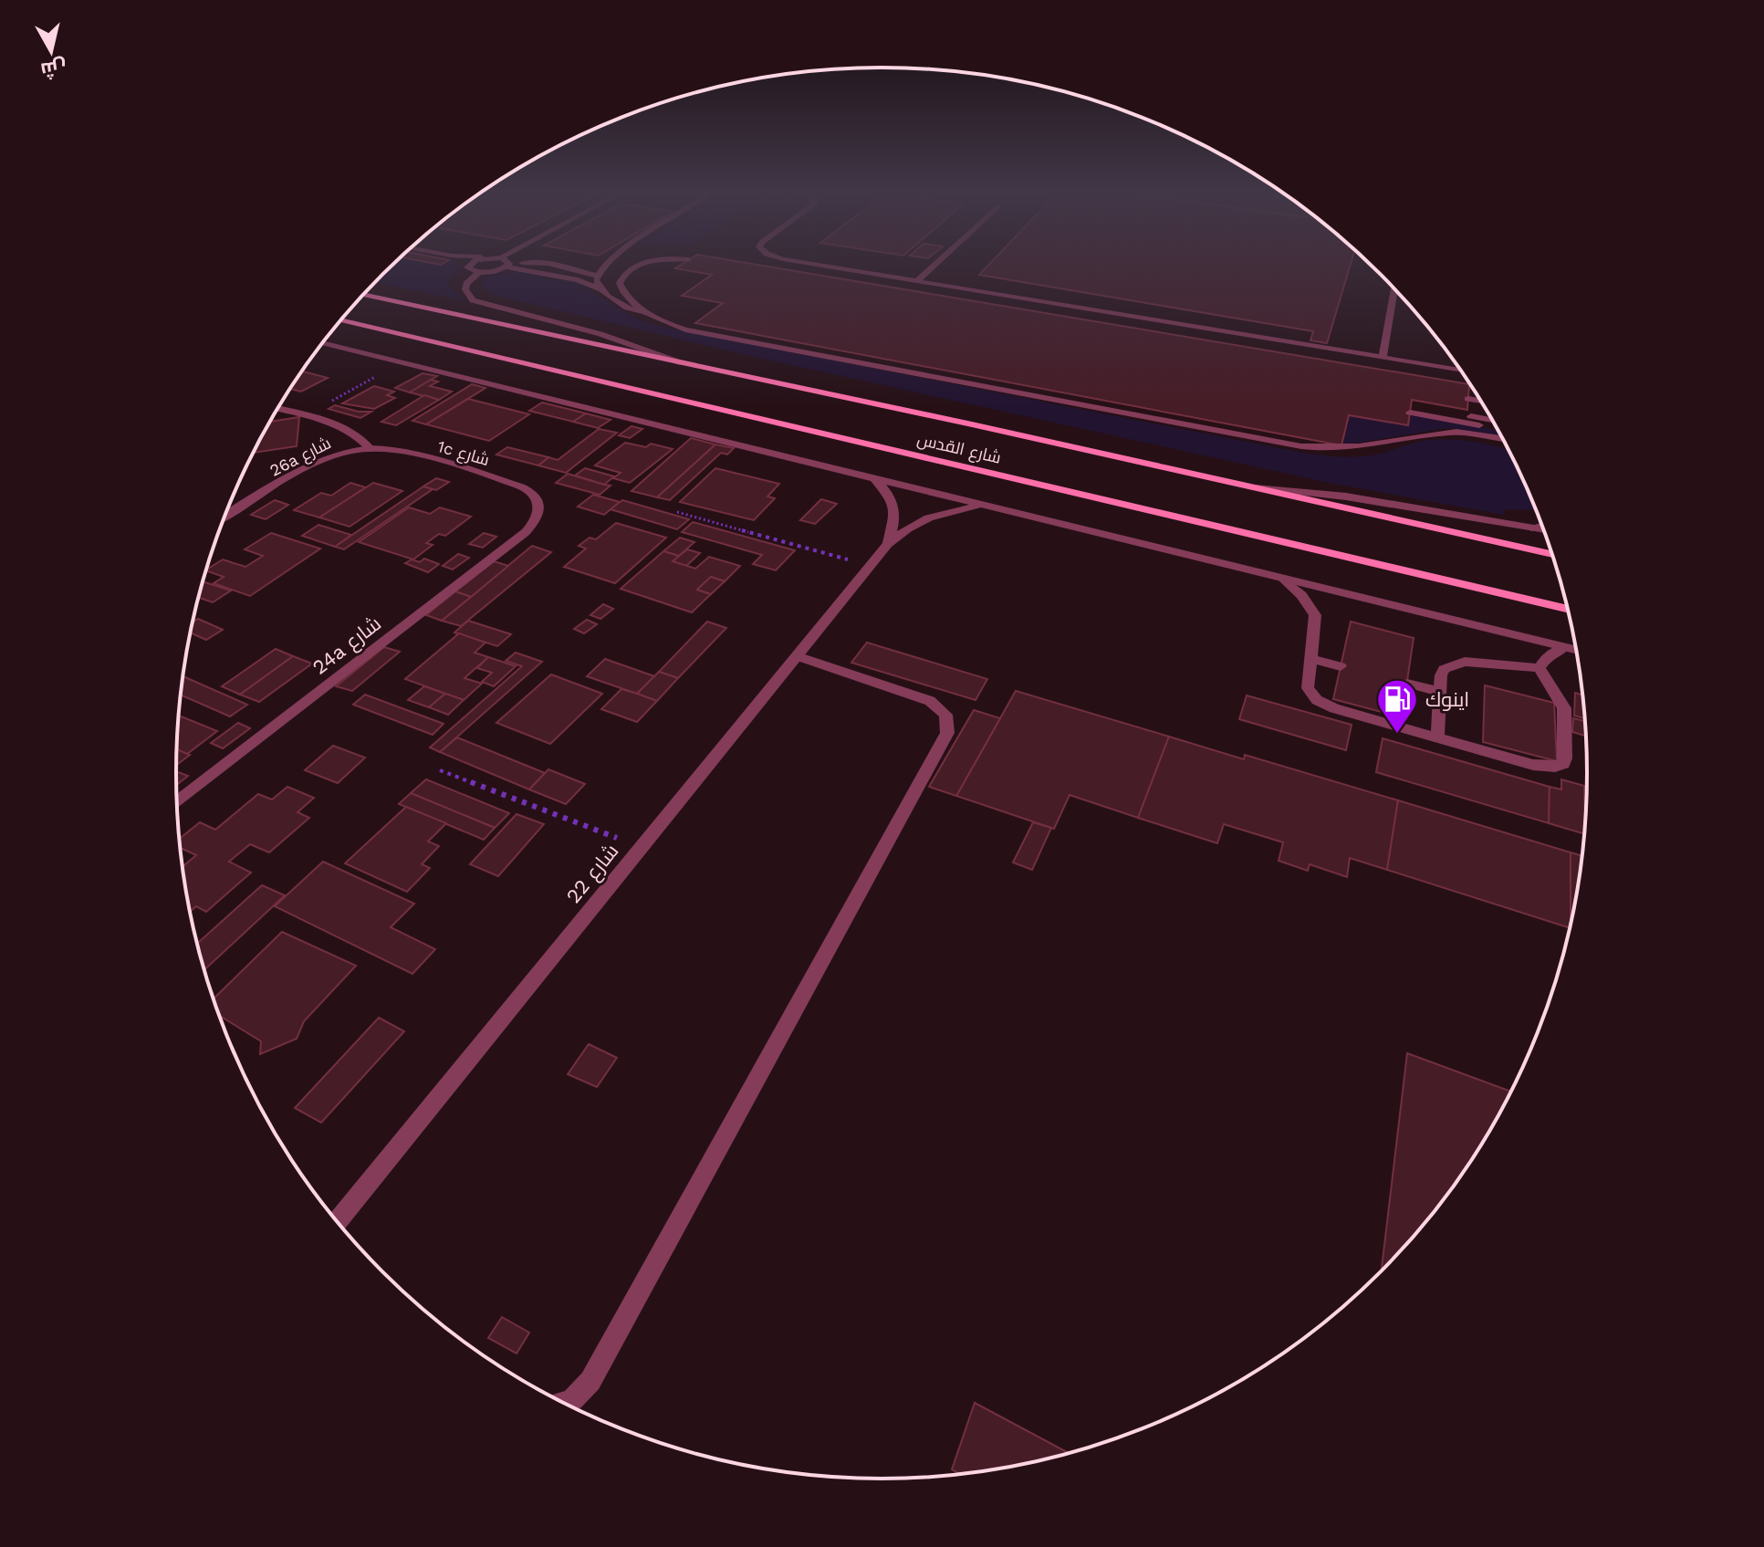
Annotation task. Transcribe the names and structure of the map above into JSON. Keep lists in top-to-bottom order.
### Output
{
  "streets": {
    "main road": ["شارع القدس"],
    "street": [
      "1c شارع",
      "26a شارع",
      "24a شارع",
      "شارع 22"
    ]
  },
  "crossings": [
    ["1c شارع", "26a شارع"],
    ["1c شارع", "24a شارع"]
  ],
  "places": {
    "fuel station": ["اينوك"]
  },
  "north": "bottom"
}
